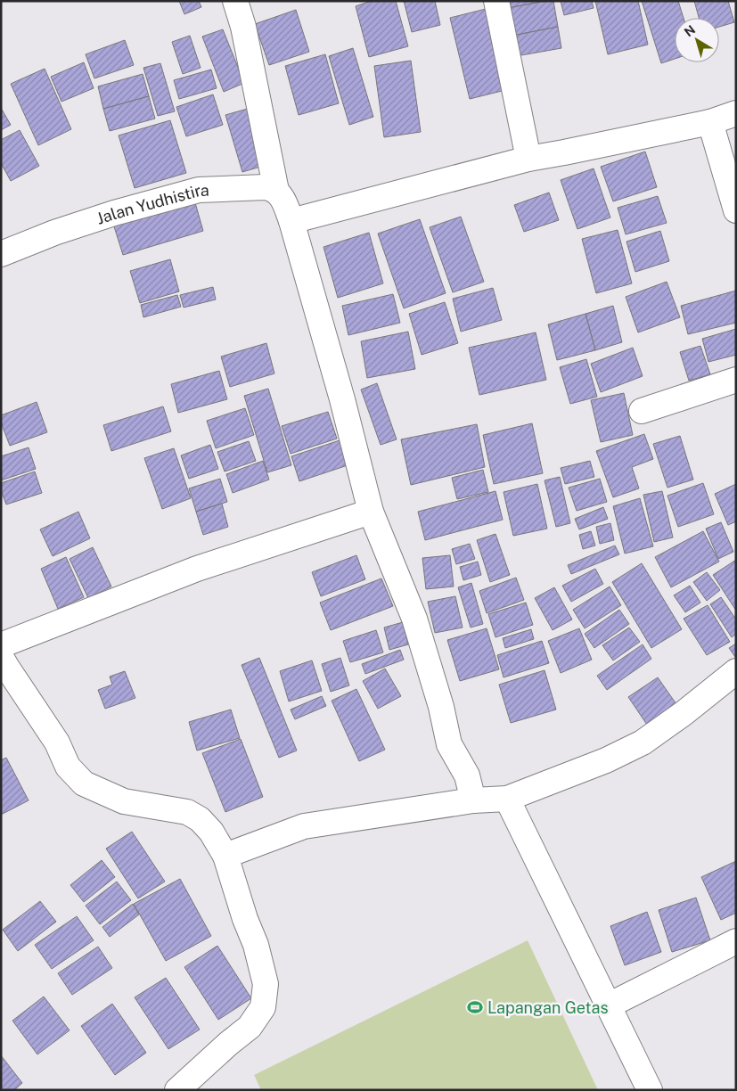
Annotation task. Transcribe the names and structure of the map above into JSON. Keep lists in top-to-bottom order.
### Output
{
  "streets": {
    "street": ["Jalan Yudhistira"]
  },
  "places": {
    "sports": ["Lapangan Getas"]
  },
  "north": "top left"
}
